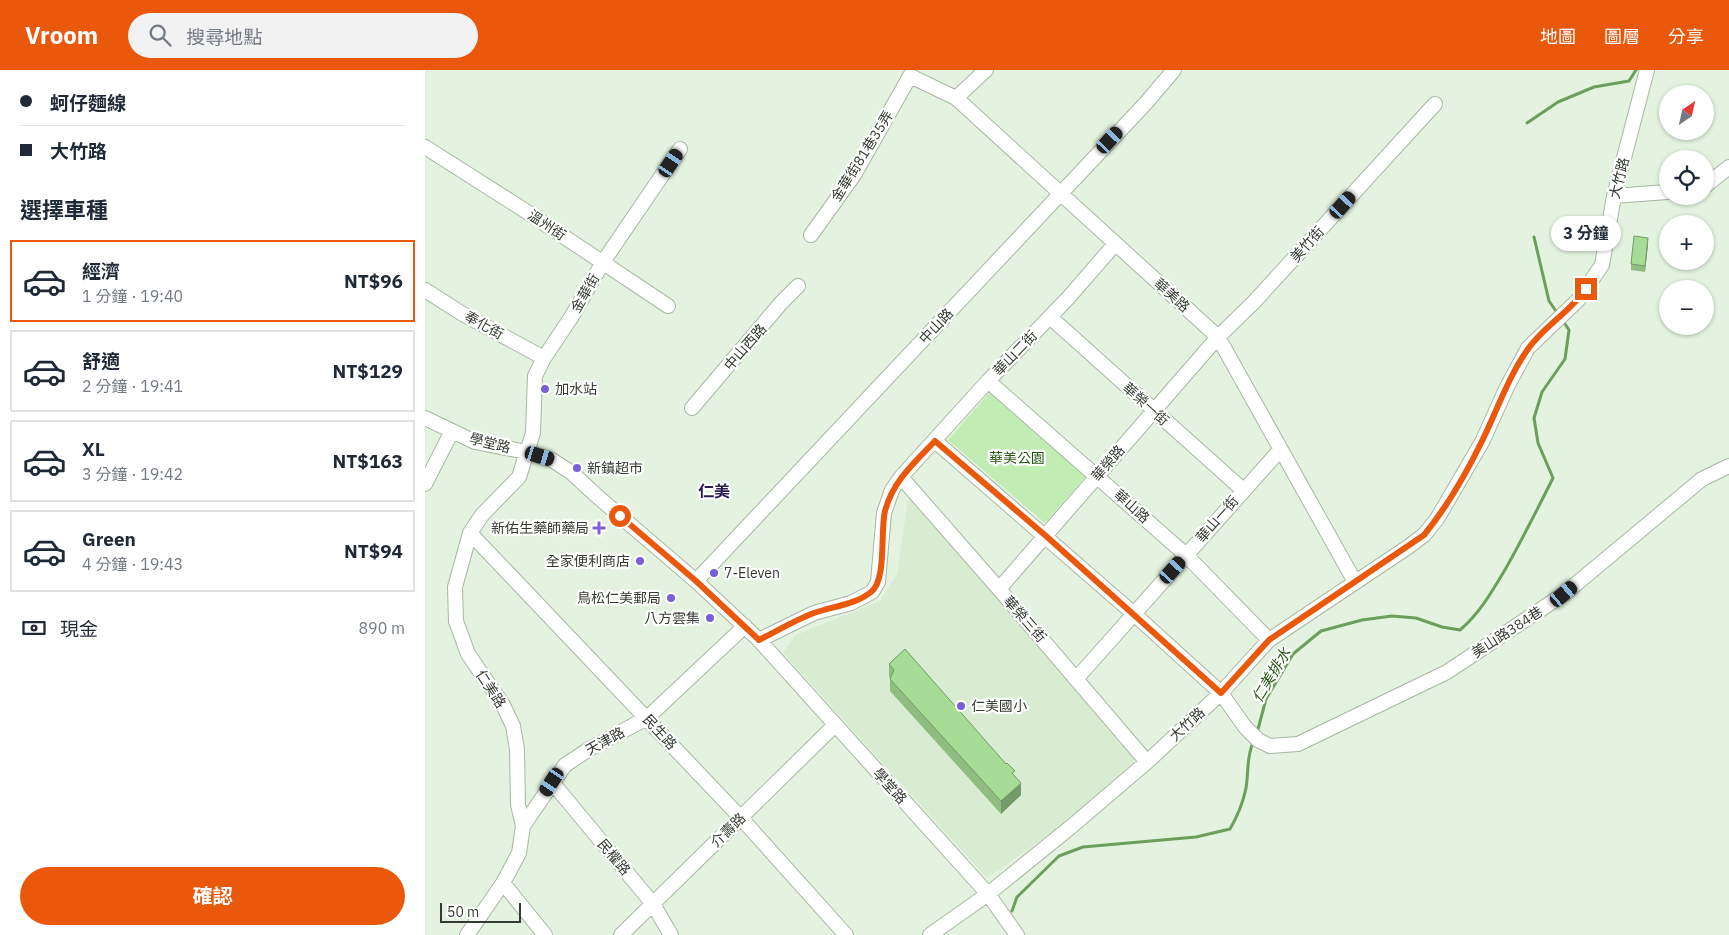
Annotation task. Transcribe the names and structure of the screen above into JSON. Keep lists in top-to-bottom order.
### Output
{
  "streets": {
    "street": [
      "金華街81巷35弄",
      "大竹路",
      "溫州街",
      "美竹街",
      "金華街",
      "華美路",
      "奉化街",
      "中山路",
      "中山西路",
      "華山二街",
      "華榮一街",
      "學堂路",
      "華榮路",
      "華山路",
      "華山一街",
      "華榮三街",
      "美山路384巷",
      "仁美路",
      "民生路",
      "天津路",
      "介壽路",
      "民權路"
    ]
  },
  "crossings": [
    ["金華街81巷35弄", "華美路"],
    ["大竹路", "華美路"],
    ["大竹路", "學堂路"],
    ["大竹路", "華山路"],
    ["大竹路", "華榮三街"],
    ["大竹路", "美山路384巷"],
    ["溫州街", "金華街"],
    ["美竹街", "華美路"],
    ["美竹街", "華榮路"],
    ["金華街", "奉化街"],
    ["金華街", "學堂路"],
    ["金華街", "仁美路"],
    ["華美路", "中山路"],
    ["華美路", "華山二街"],
    ["華美路", "華榮路"],
    ["華美路", "華山一街"],
    ["中山路", "學堂路"],
    ["華山二街", "華榮一街"],
    ["華山二街", "學堂路"],
    ["華山二街", "華山路"],
    ["華山二街", "華榮三街"],
    ["華榮一街", "華榮路"],
    ["華榮一街", "華山一街"],
    ["學堂路", "仁美路"],
    ["學堂路", "天津路"],
    ["學堂路", "介壽路"],
    ["華榮路", "華山路"],
    ["華榮路", "華榮三街"],
    ["華山路", "華山一街"],
    ["華山一街", "華榮三街"],
    ["仁美路", "民生路"],
    ["仁美路", "天津路"],
    ["民生路", "天津路"],
    ["民生路", "介壽路"],
    ["天津路", "民權路"],
    ["介壽路", "民權路"]
  ],
  "districts": ["仁美"],
  "water": ["仁美排水"],
  "parks": ["華美公園"],
  "places": {
    "other": [
      "加水站",
      "新鎮超市",
      "全家便利商店",
      "7-Eleven",
      "鳥松仁美郵局",
      "八方雲集",
      "仁美國小"
    ],
    "health": ["新佑生藥師藥局"]
  },
  "scale_bar": "50 m",
  "north": "top right",
  "page": {
    "header": "Vroom",
    "search": "搜尋地點",
    "nav": ["地圖", "圖層", "分享"],
    "banner": ["蚵仔麵線", "大竹路"],
    "map_buttons": ["+", "−"],
    "heading": "選擇車種",
    "bubble": "3 分鐘",
    "list": [
      {
        "name": "經濟",
        "note": "1 分鐘 · 19:40",
        "value": "NT$96"
      },
      {
        "name": "舒適",
        "note": "2 分鐘 · 19:41",
        "value": "NT$129"
      },
      {
        "name": "XL",
        "note": "3 分鐘 · 19:42",
        "value": "NT$163"
      },
      {
        "name": "Green",
        "note": "4 分鐘 · 19:43",
        "value": "NT$94"
      }
    ],
    "pay": ["現金", "890 m"],
    "buttons": "確認",
    "scale": "50 m"
  }
}
